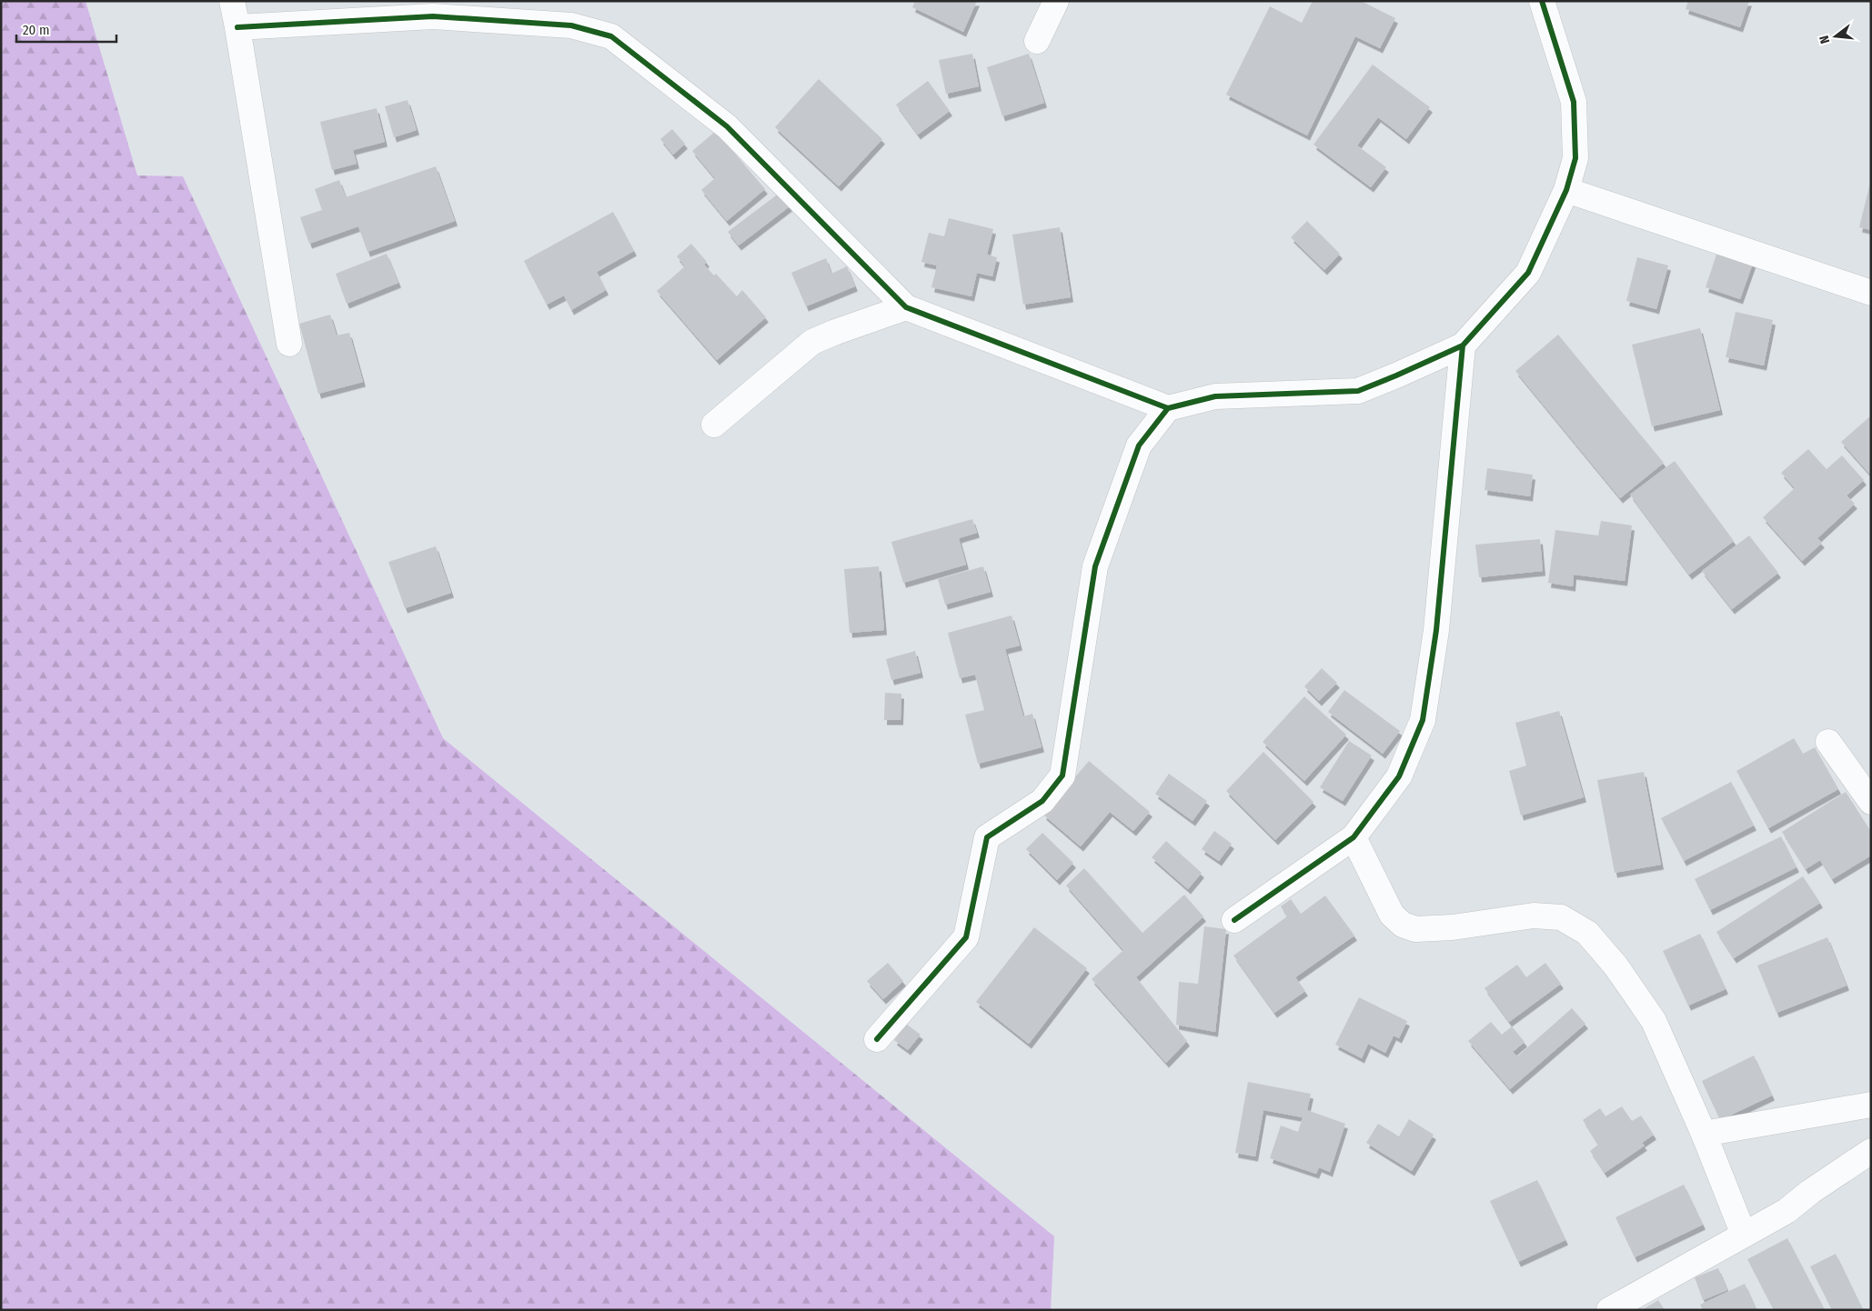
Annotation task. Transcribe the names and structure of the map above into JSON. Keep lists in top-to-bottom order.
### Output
{
  "scale_bar": "20 m",
  "north": "left"
}
